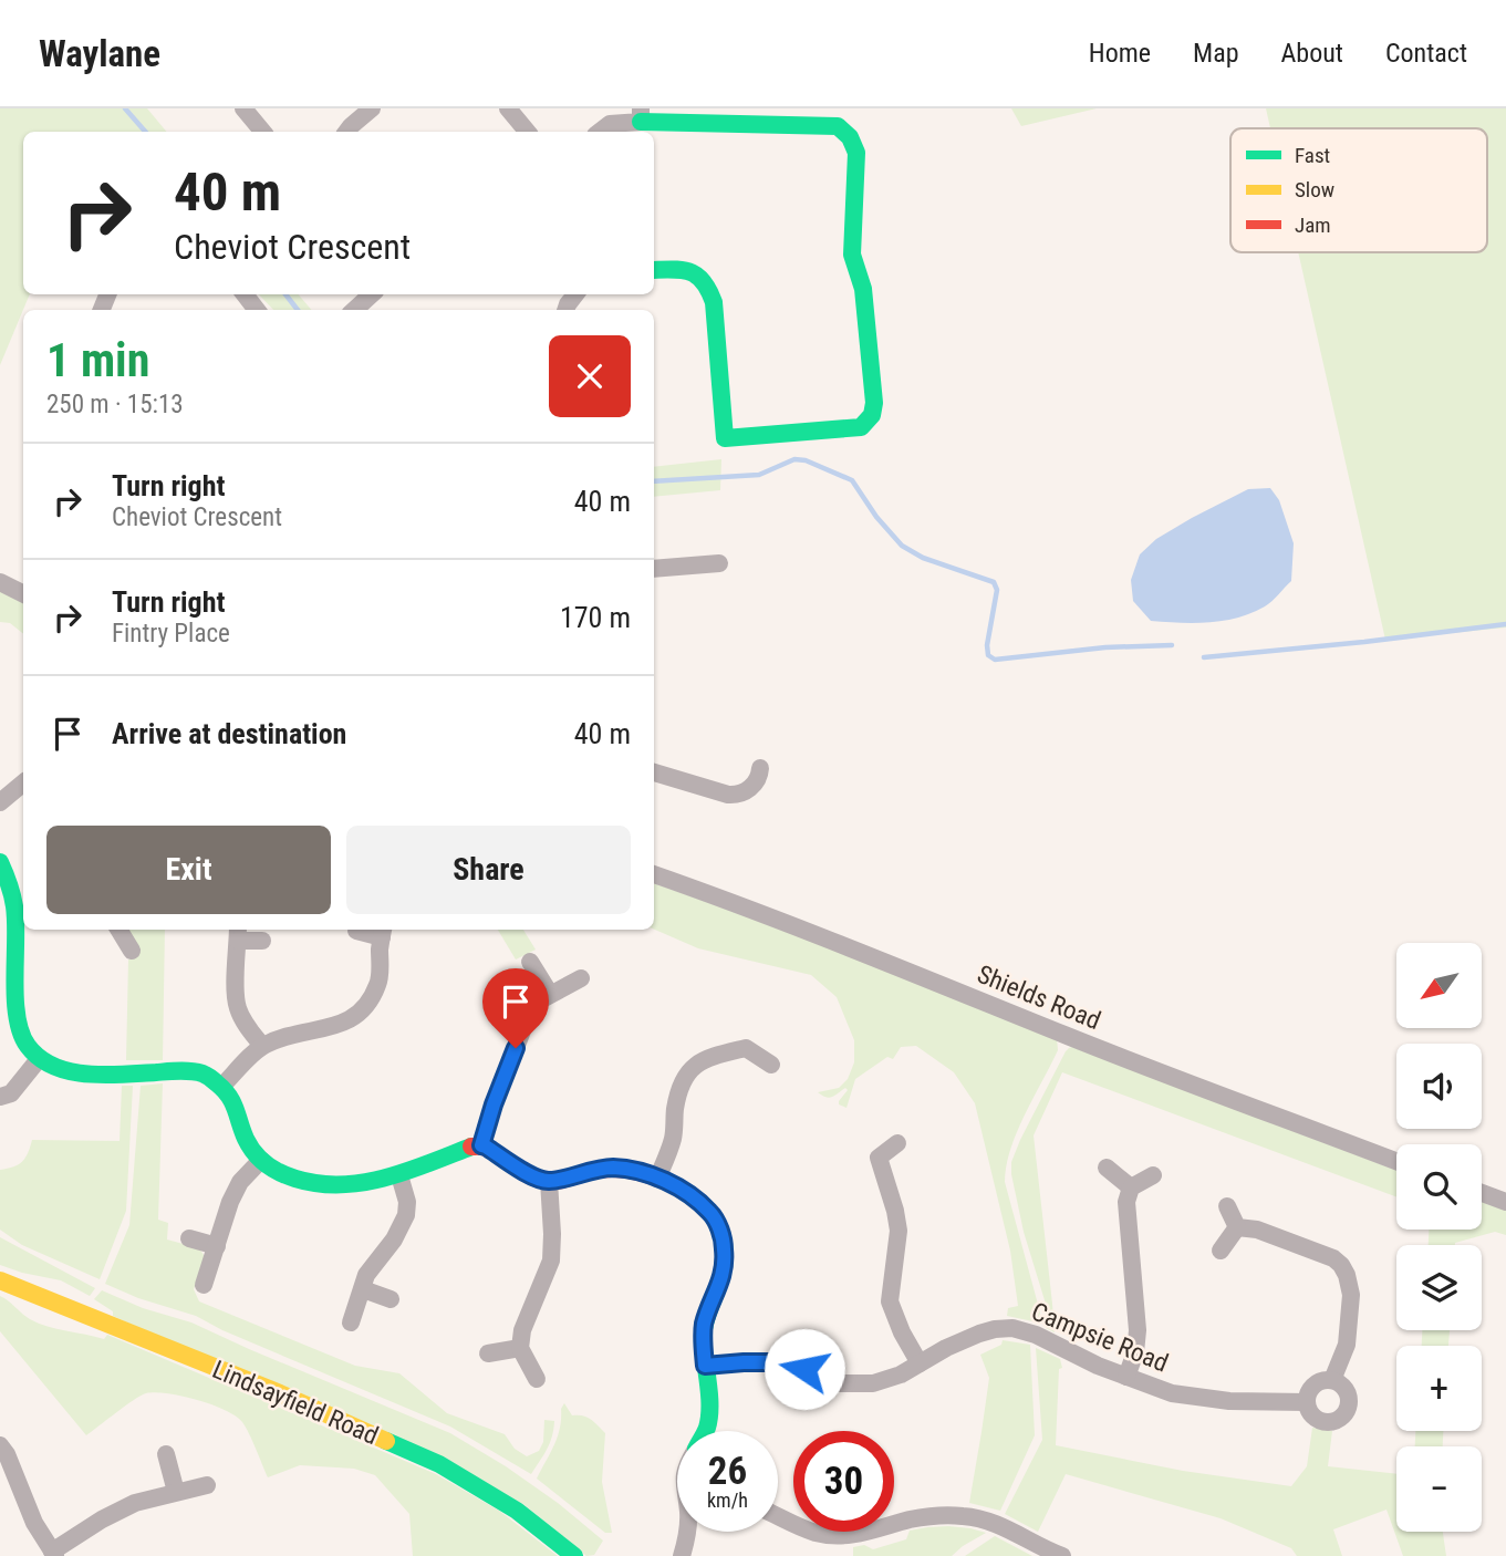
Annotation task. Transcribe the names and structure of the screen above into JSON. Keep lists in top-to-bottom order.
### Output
{
  "streets": {
    "street": ["Shields Road", "Campsie Road", "Lindsayfield Road"]
  },
  "legend": ["Fast", "Slow", "Jam"],
  "north": "bottom left",
  "page": {
    "header": "Waylane",
    "nav": [
      "Home",
      "Map",
      "About",
      "Contact"
    ],
    "turn": ["40 m", "Cheviot Crescent"],
    "heading": ["1 min", "250 m · 15:13"],
    "list": [
      {
        "name": "Turn right",
        "note": "Cheviot Crescent",
        "value": "40 m"
      },
      {
        "name": "Turn right",
        "note": "Fintry Place",
        "value": "170 m"
      },
      {
        "name": "Arrive at destination",
        "value": "40 m"
      }
    ],
    "buttons": ["Exit", "Share"],
    "map_buttons": ["+", "−"],
    "speed": "26 km/h",
    "limit": "30"
  }
}
